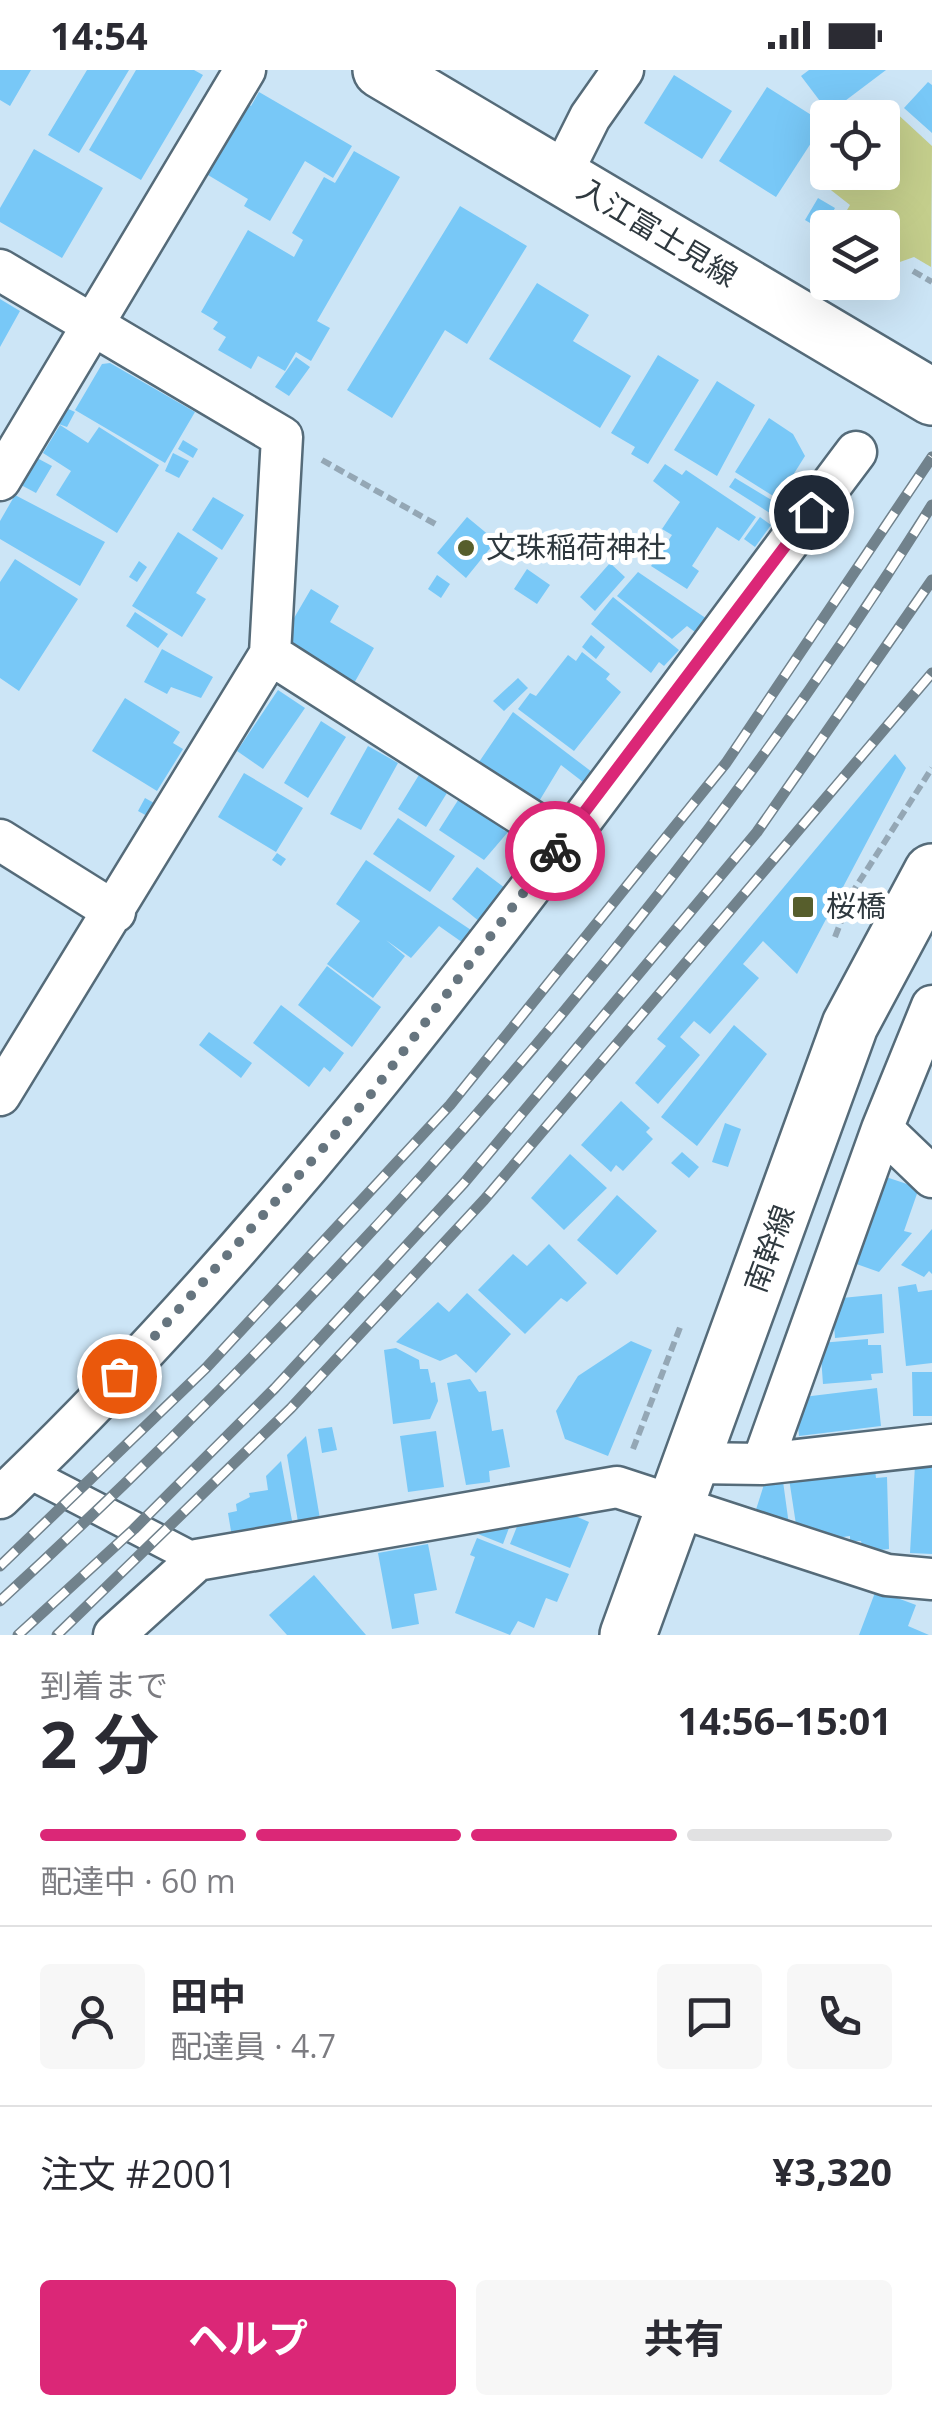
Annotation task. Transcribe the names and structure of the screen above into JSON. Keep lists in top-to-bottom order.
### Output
{
  "streets": {
    "main road": ["入江富士見線", "南幹線"]
  },
  "places": {
    "other": ["文珠稲荷神社"],
    "transit": ["桜橋"]
  },
  "page": {
    "status": "14:54",
    "heading": ["2 分", "到着まで", "14:56–15:01"],
    "panel": [
      "田中",
      "配達員 · 4.7",
      "注文 #2001",
      "¥3,320"
    ],
    "bar": "配達中 · 60 m",
    "buttons": ["ヘルプ", "共有"]
  }
}
